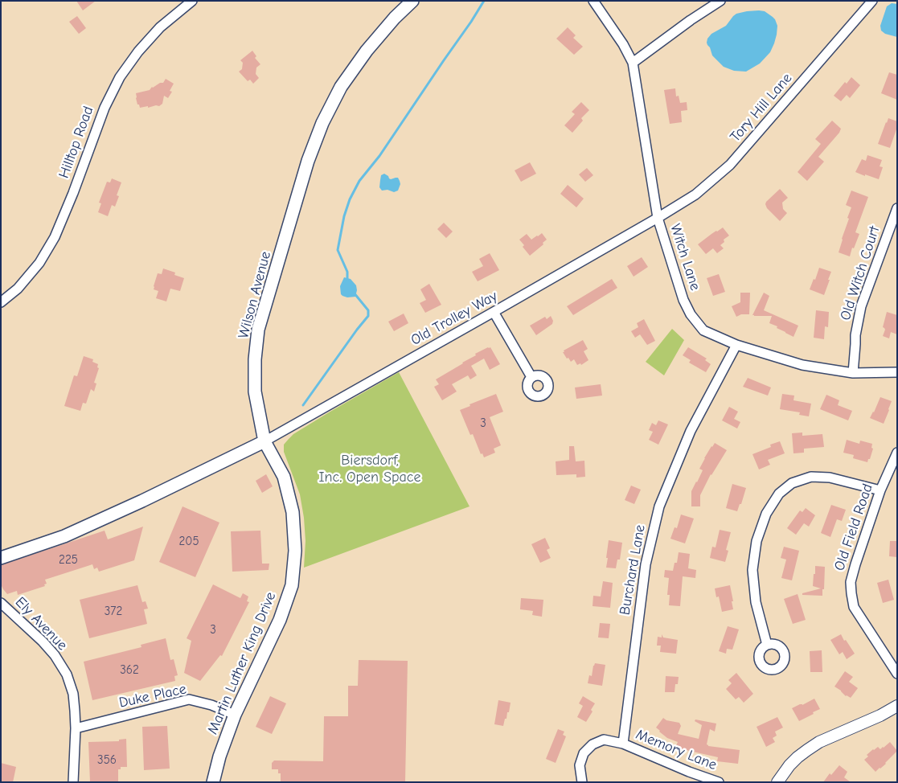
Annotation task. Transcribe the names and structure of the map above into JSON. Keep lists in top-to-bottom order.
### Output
{
  "streets": {
    "main road": ["Wilson Avenue", "Martin Luther King Drive"],
    "street": [
      "Tory Hill Lane",
      "Hilltop Road",
      "Witch Lane",
      "Old Witch Court",
      "Old Trolley Way",
      "Old Field Road",
      "Burchard Lane",
      "Ely Avenue",
      "Duke Place",
      "Memory Lane"
    ]
  },
  "crossings": [
    ["Tory Hill Lane", "Witch Lane"],
    ["Tory Hill Lane", "Old Trolley Way"],
    ["Witch Lane", "Old Witch Court"],
    ["Witch Lane", "Old Trolley Way"],
    ["Witch Lane", "Burchard Lane"],
    ["Wilson Avenue", "Old Trolley Way"],
    ["Wilson Avenue", "Martin Luther King Drive"],
    ["Old Trolley Way", "Martin Luther King Drive"],
    ["Burchard Lane", "Memory Lane"],
    ["Ely Avenue", "Duke Place"],
    ["Martin Luther King Drive", "Duke Place"]
  ],
  "parks": ["Biersdorf, Inc. Open Space"],
  "house_numbers": [
    "3",
    "205",
    "225",
    "372",
    "3",
    "362",
    "356"
  ]
}
